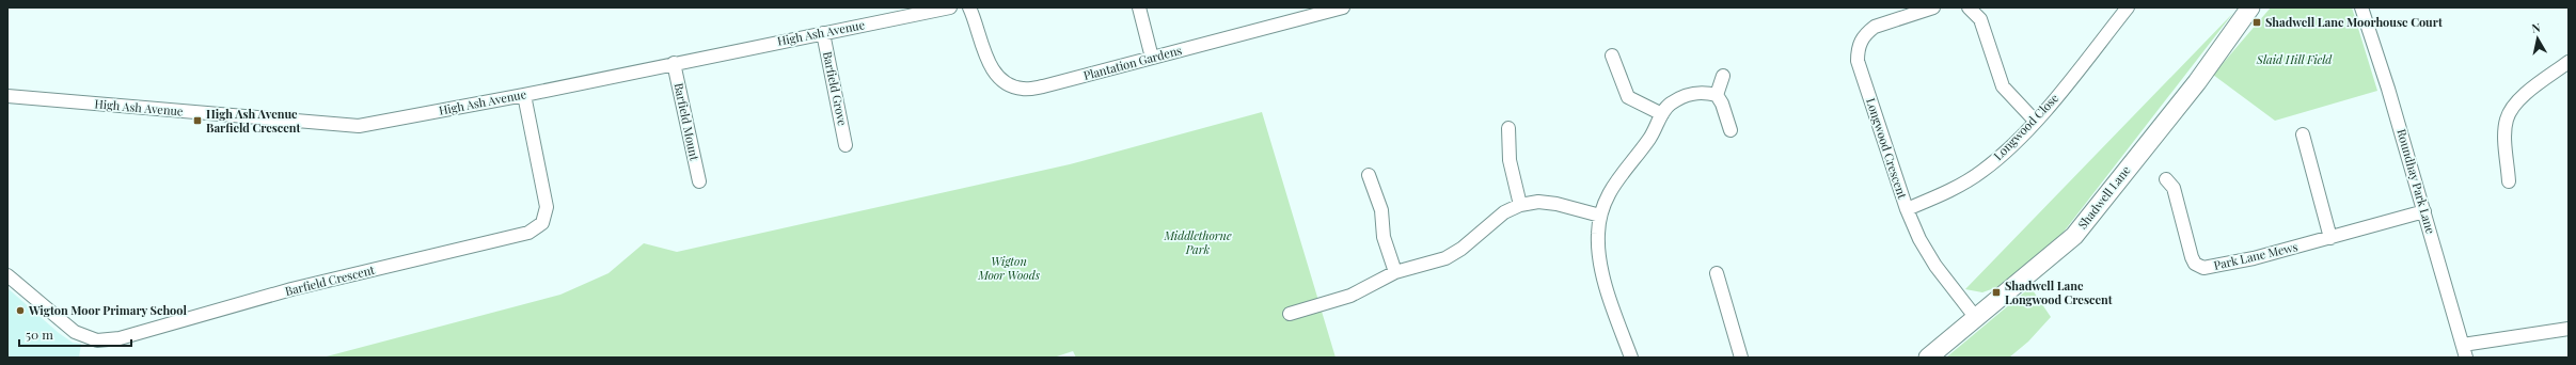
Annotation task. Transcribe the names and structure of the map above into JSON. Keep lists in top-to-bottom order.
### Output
{
  "streets": {
    "street": [
      "High Ash Avenue",
      "Plantation Gardens",
      "Barfield Grove",
      "Barfield Mount",
      "Longwood Close",
      "Longwood Crescent",
      "Roundhay Park Lane",
      "Shadwell Lane",
      "Park Lane Mews",
      "Barfield Crescent"
    ]
  },
  "crossings": [
    ["High Ash Avenue", "Barfield Grove"],
    ["High Ash Avenue", "Barfield Mount"],
    ["High Ash Avenue", "Barfield Crescent"],
    ["Longwood Close", "Longwood Crescent"],
    ["Longwood Crescent", "Shadwell Lane"],
    ["Roundhay Park Lane", "Park Lane Mews"]
  ],
  "parks": ["Slaid Hill Field", "Middlethorne Park", "Wigton Moor Woods"],
  "places": {
    "transit": ["Shadwell Lane Moorhouse Court", "High Ash Avenue Barfield Crescent", "Shadwell Lane Longwood Crescent"],
    "other": ["Wigton Moor Primary School"]
  },
  "scale_bar": "50 m",
  "north": "top"
}
